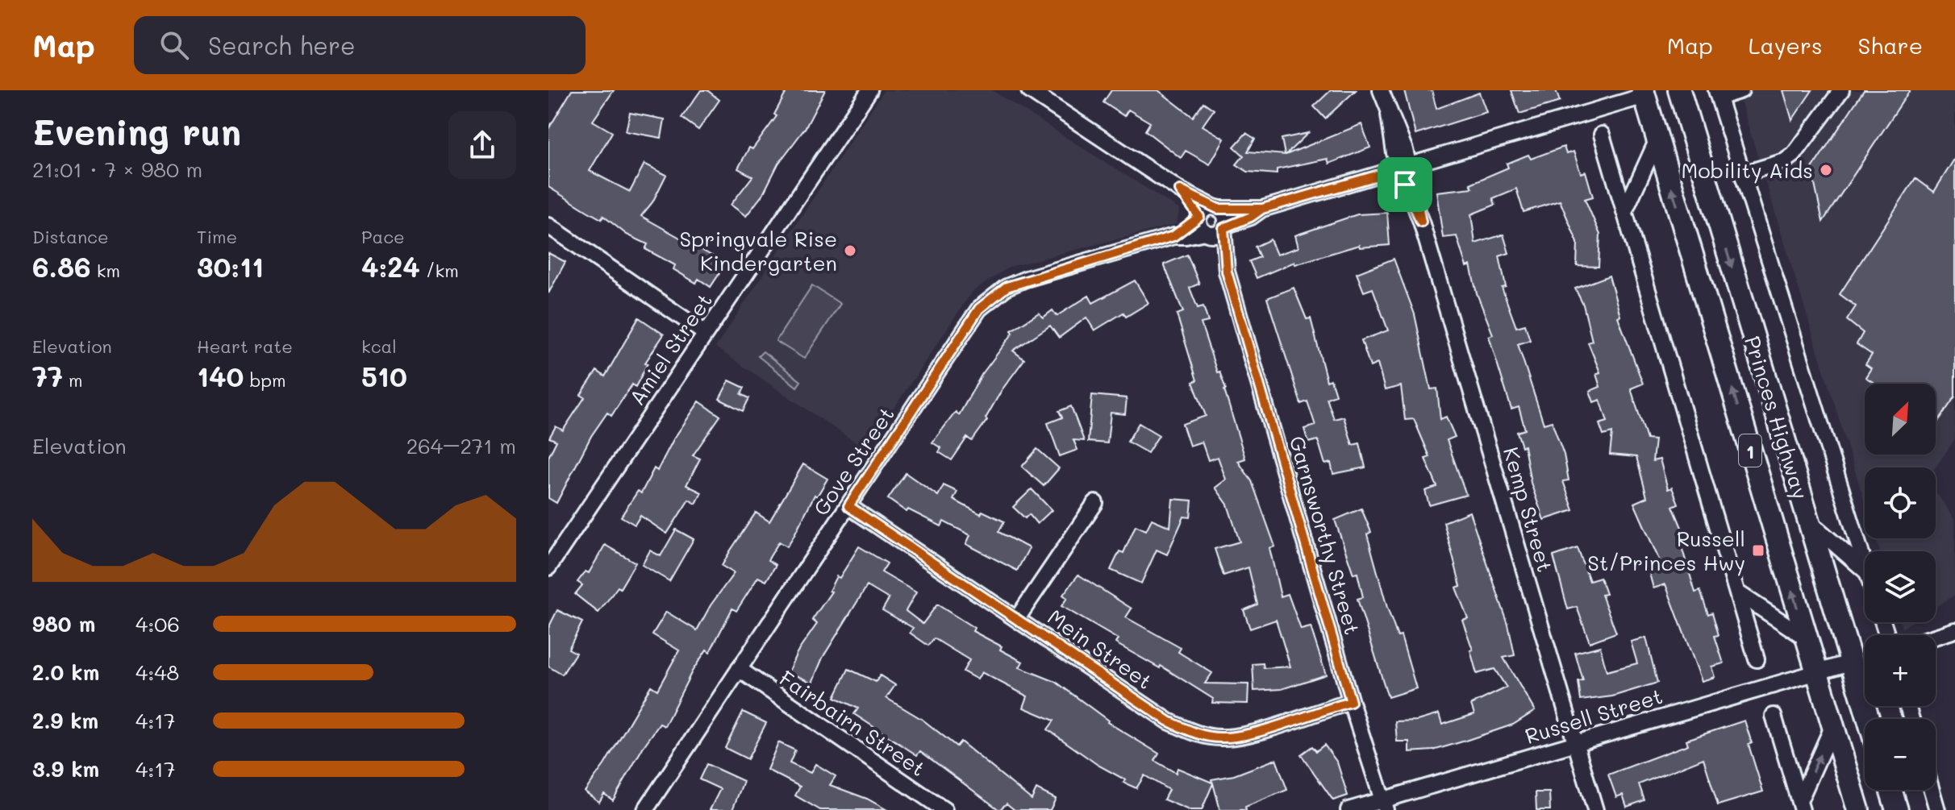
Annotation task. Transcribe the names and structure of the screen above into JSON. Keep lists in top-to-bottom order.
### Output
{
  "streets": {
    "highway": ["Princes Highway", "1"],
    "street": [
      "Amiel Street",
      "Gove Street",
      "Kemp Street",
      "Garnsworthy Street",
      "Mein Street",
      "Russell Street",
      "Fairbairn Street"
    ]
  },
  "crossings": [
    ["Princes Highway", "Russell Street"],
    ["Gove Street", "Garnsworthy Street"],
    ["Gove Street", "Mein Street"],
    ["Gove Street", "Fairbairn Street"],
    ["Kemp Street", "Russell Street"],
    ["Garnsworthy Street", "Mein Street"],
    ["Garnsworthy Street", "Russell Street"]
  ],
  "places": {
    "other": ["Mobility Aids", "Springvale Rise Kindergarten"],
    "transit": ["Russell St/Princes Hwy"]
  },
  "north": "top right",
  "page": {
    "header": "Map",
    "search": "Search here",
    "nav": ["Map", "Layers", "Share"],
    "heading": ["Evening run", "21:01 · 7 × 980 m"],
    "stats": [
      ["Distance", "6.86 km"],
      ["Time", "30:11"],
      ["Pace", "4:24 /km"],
      ["Elevation", "77 m"],
      ["Heart rate", "140 bpm"],
      ["kcal", "510"]
    ],
    "map_buttons": ["+", "−"],
    "chart": ["Elevation", "264–271 m"],
    "list": [
      {
        "name": "980 m",
        "note": "4:06"
      },
      {
        "name": "2.0 km",
        "note": "4:48"
      },
      {
        "name": "2.9 km",
        "note": "4:17"
      },
      {
        "name": "3.9 km",
        "note": "4:17"
      }
    ]
  }
}
